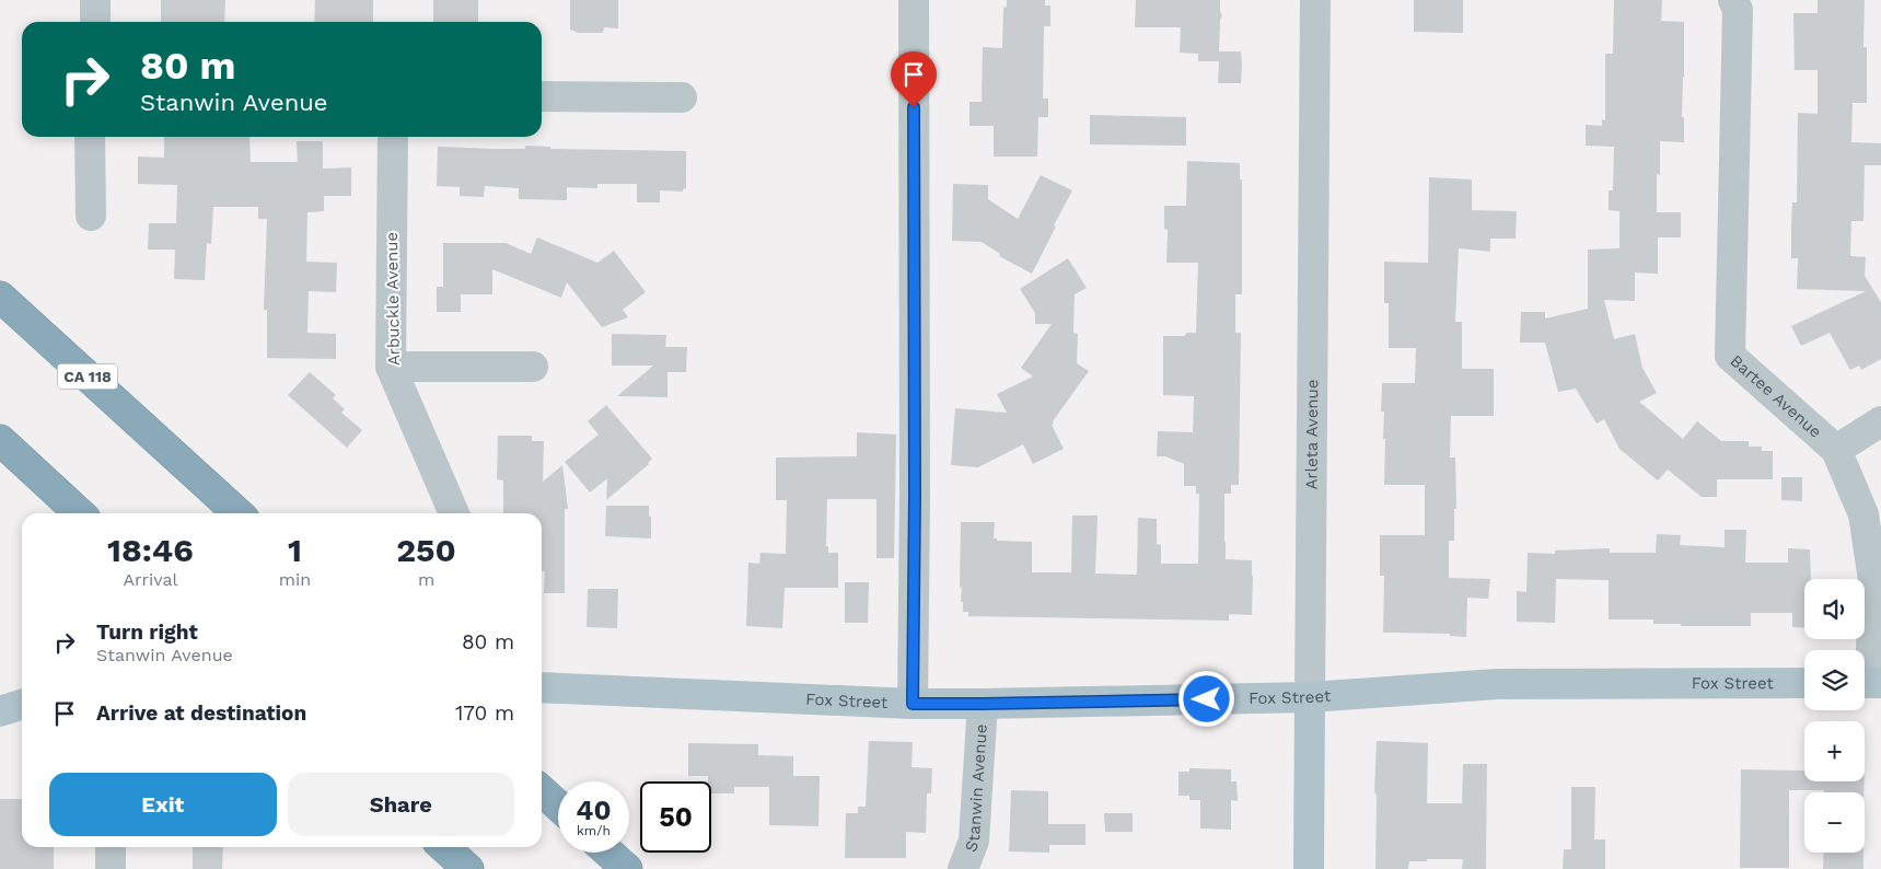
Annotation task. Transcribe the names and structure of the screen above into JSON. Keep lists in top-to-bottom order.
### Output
{
  "streets": {
    "highway": ["CA 118"],
    "main road": ["Arleta Avenue", "Fox Street"],
    "street": ["Arbuckle Avenue", "Bartee Avenue", "Stanwin Avenue"]
  },
  "crossings": [
    ["Arleta Avenue", "Fox Street"],
    ["Fox Street", "Stanwin Avenue"]
  ],
  "page": {
    "turn": ["80 m", "Stanwin Avenue"],
    "eta": [
      "18:46",
      "Arrival",
      "1",
      "min",
      "250",
      "m"
    ],
    "map_buttons": ["+", "−"],
    "list": [
      {
        "name": "Turn right",
        "note": "Stanwin Avenue",
        "value": "80 m"
      },
      {
        "name": "Arrive at destination",
        "value": "170 m"
      }
    ],
    "buttons": ["Exit", "Share"],
    "speed": "40 km/h",
    "limit": "50"
  }
}
